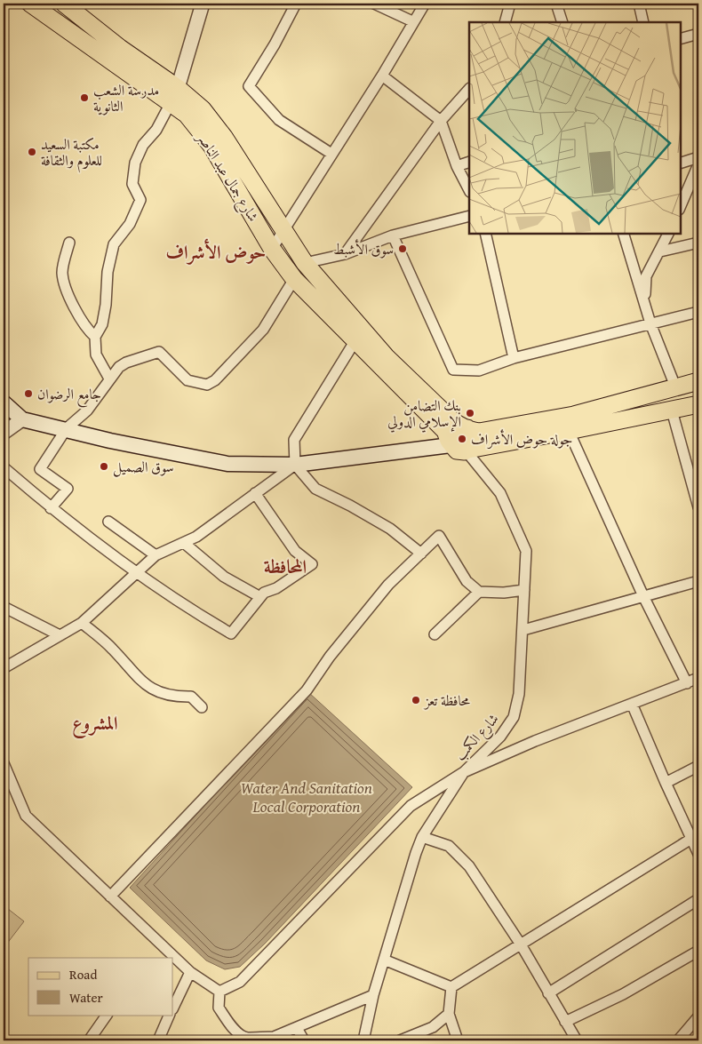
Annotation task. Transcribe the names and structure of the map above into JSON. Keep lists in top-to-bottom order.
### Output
{
  "streets": {
    "main road": ["شارع جمال عبد الناصر"],
    "street": ["شارع الكمب"]
  },
  "crossings": [
    ["شارع جمال عبد الناصر", "شارع الكمب"]
  ],
  "districts": ["حوض الأشراف", "المحافظة", "المشروع"],
  "water": ["Water And Sanitation Local Corporation"],
  "places": [
    "مدرسة الشعب الثانوية",
    "مكتبة السعيد للعلوم والثقافة",
    "سوق الأشبط",
    "جامع الرضوان",
    "بنك التضامن الإسلامي الدولي",
    "جولة حوض الأشراف",
    "سوق الصميل",
    "محافظة تعز"
  ],
  "legend": ["Road", "Water"]
}
